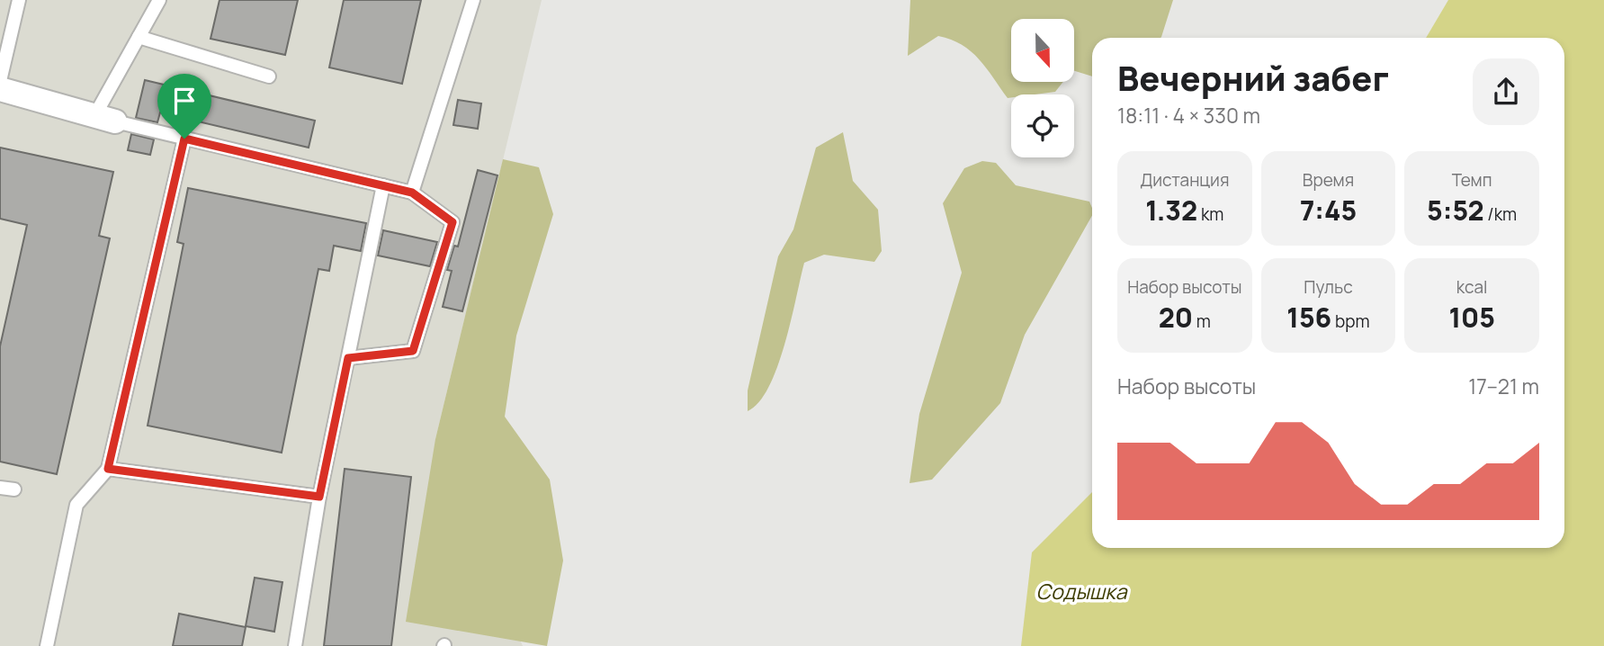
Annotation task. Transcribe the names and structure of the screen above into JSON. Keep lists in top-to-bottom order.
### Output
{
  "water": ["Содышка"],
  "north": "bottom",
  "page": {
    "heading": ["Вечерний забег", "18:11 · 4 × 330 m"],
    "stats": [
      ["Дистанция", "1.32 km"],
      ["Время", "7:45"],
      ["Темп", "5:52 /km"],
      ["Набор высоты", "20 m"],
      ["Пульс", "156 bpm"],
      ["kcal", "105"]
    ],
    "chart": ["Набор высоты", "17–21 m"]
  }
}
